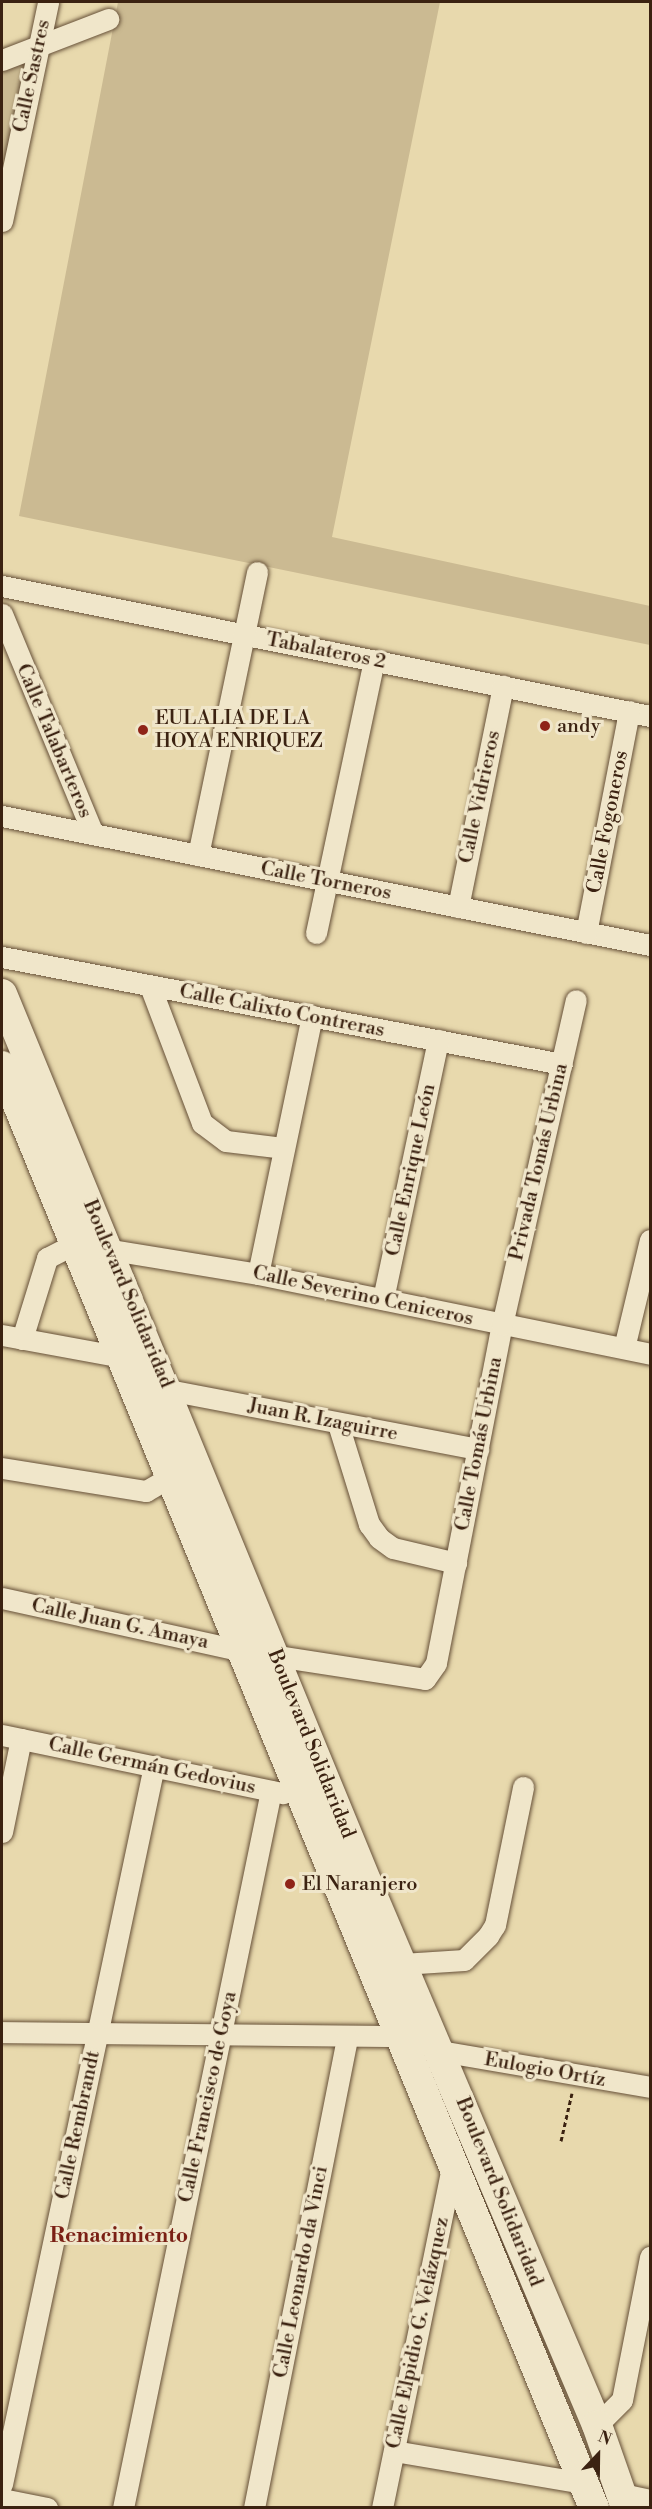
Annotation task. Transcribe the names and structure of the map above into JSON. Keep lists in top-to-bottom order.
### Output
{
  "streets": {
    "main road": ["Boulevard Solidaridad"],
    "street": [
      "Calle Sastres",
      "Tabalateros 2",
      "Calle Talabarteros",
      "Calle Vidrieros",
      "Calle Fogoneros",
      "Calle Torneros",
      "Calle Calixto Contreras",
      "Privada Tomás Urbina",
      "Calle Enrique León",
      "Calle Severino Ceniceros",
      "Juan R. Izaguirre",
      "Calle Tomás Urbina",
      "Calle Juan G. Amaya",
      "Calle Germán Gedovius",
      "Eulogio Ortíz",
      "Calle Francisco de Goya",
      "Calle Rembrandt",
      "Calle Leonardo da Vinci",
      "Calle Elpidio G. Velázquez"
    ]
  },
  "crossings": [
    ["Tabalateros 2", "Calle Vidrieros"],
    ["Tabalateros 2", "Calle Fogoneros"],
    ["Calle Talabarteros", "Calle Torneros"],
    ["Calle Vidrieros", "Calle Torneros"],
    ["Calle Fogoneros", "Calle Torneros"],
    ["Calle Calixto Contreras", "Privada Tomás Urbina"],
    ["Calle Calixto Contreras", "Calle Enrique León"],
    ["Privada Tomás Urbina", "Calle Severino Ceniceros"],
    ["Privada Tomás Urbina", "Calle Tomás Urbina"],
    ["Calle Enrique León", "Calle Severino Ceniceros"],
    ["Boulevard Solidaridad", "Calle Severino Ceniceros"],
    ["Boulevard Solidaridad", "Juan R. Izaguirre"],
    ["Boulevard Solidaridad", "Calle Juan G. Amaya"],
    ["Boulevard Solidaridad", "Calle Germán Gedovius"],
    ["Boulevard Solidaridad", "Eulogio Ortíz"],
    ["Boulevard Solidaridad", "Calle Elpidio G. Velázquez"],
    ["Calle Severino Ceniceros", "Calle Tomás Urbina"],
    ["Juan R. Izaguirre", "Calle Tomás Urbina"],
    ["Calle Tomás Urbina", "Calle Juan G. Amaya"],
    ["Calle Germán Gedovius", "Calle Francisco de Goya"],
    ["Calle Germán Gedovius", "Calle Rembrandt"]
  ],
  "districts": ["Renacimiento"],
  "places": ["andy", "EULALIA DE LA HOYA ENRIQUEZ", "El Naranjero"],
  "north": "top"
}
